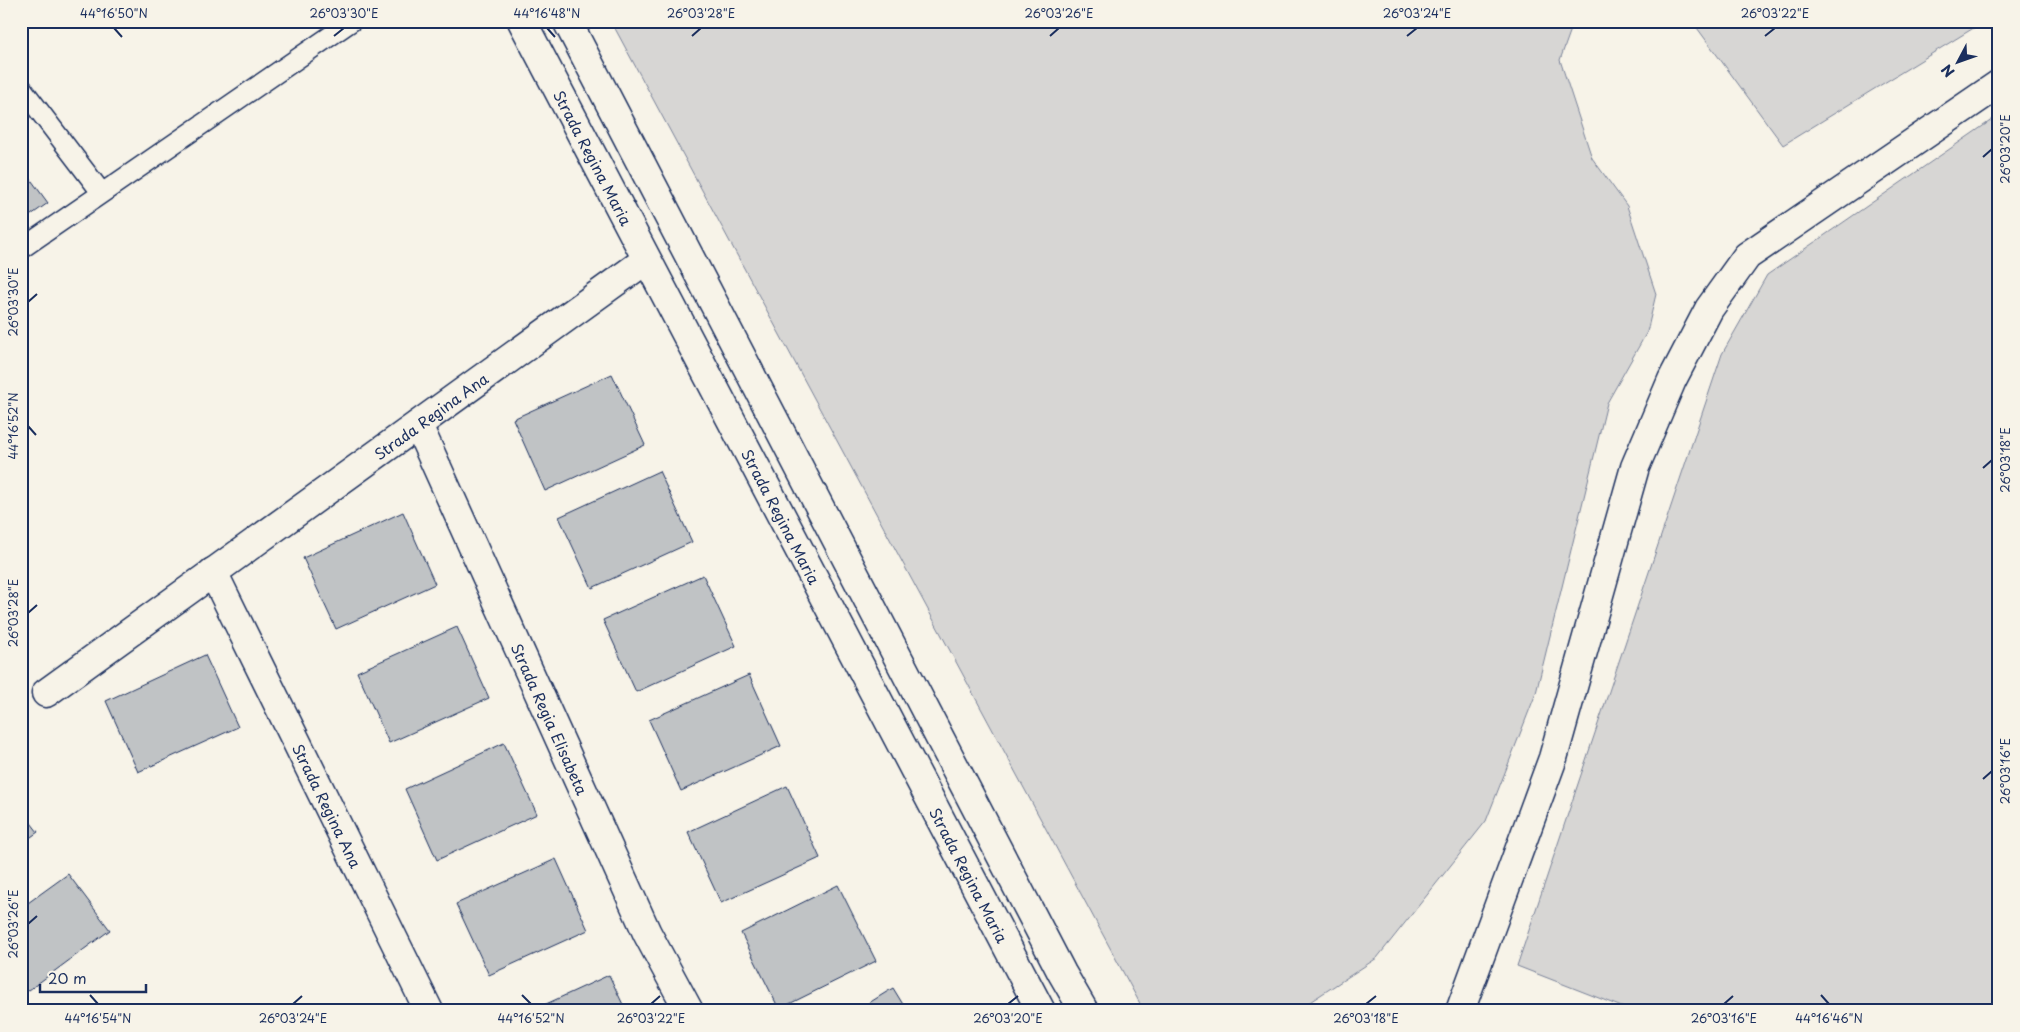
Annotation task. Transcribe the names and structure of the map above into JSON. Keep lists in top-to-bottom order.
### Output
{
  "streets": {
    "street": ["Strada Regina Maria", "Strada Regina Ana", "Strada Regia Elisabeta"]
  },
  "crossings": [
    ["Strada Regina Maria", "Strada Regina Ana"],
    ["Strada Regina Ana", "Strada Regia Elisabeta"]
  ],
  "scale_bar": "20 m",
  "north": "bottom left",
  "coordinates": [
    "44°16'50\"N",
    "26°03'30\"E",
    "44°16'48\"N",
    "26°03'28\"E",
    "26°03'26\"E",
    "26°03'24\"E",
    "26°03'22\"E",
    "26°03'20\"E",
    "44°16'52\"N",
    "26°03'18\"E",
    "26°03'16\"E",
    "44°16'54\"N",
    "44°16'46\"N"
  ]
}
